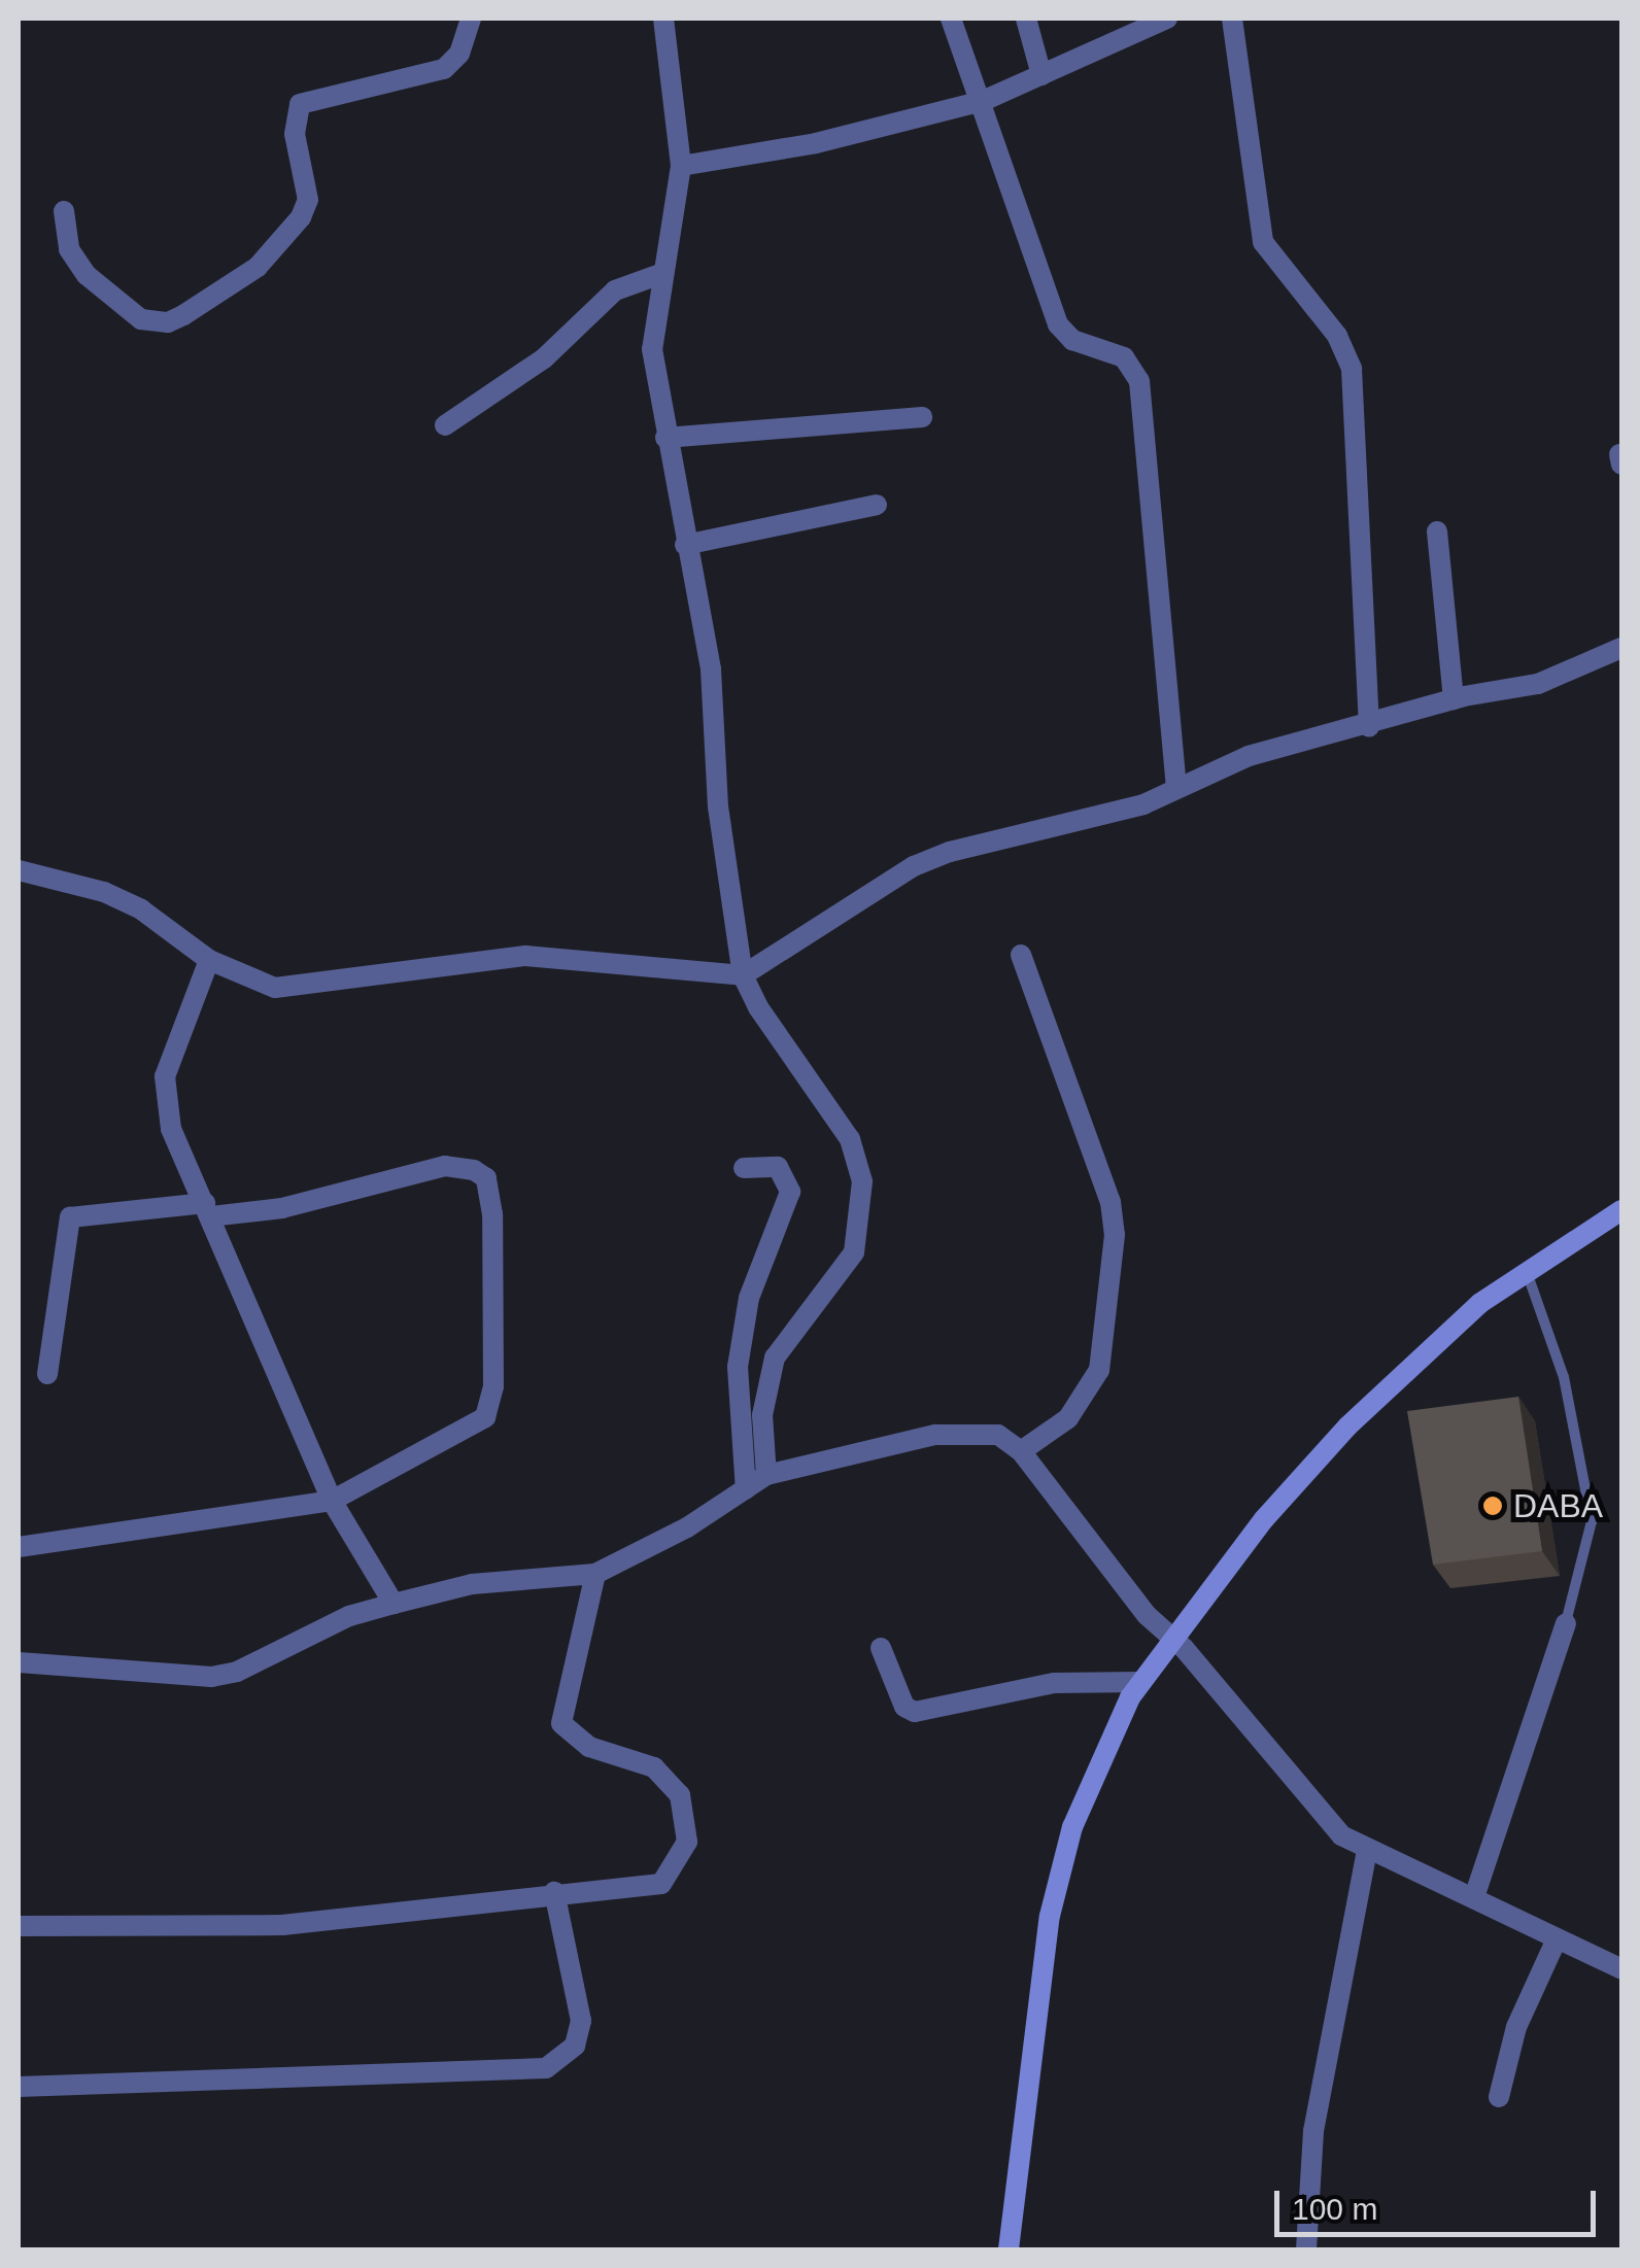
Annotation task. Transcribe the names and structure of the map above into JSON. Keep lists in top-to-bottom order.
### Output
{
  "places": ["DABA"],
  "scale_bar": "100 m"
}
